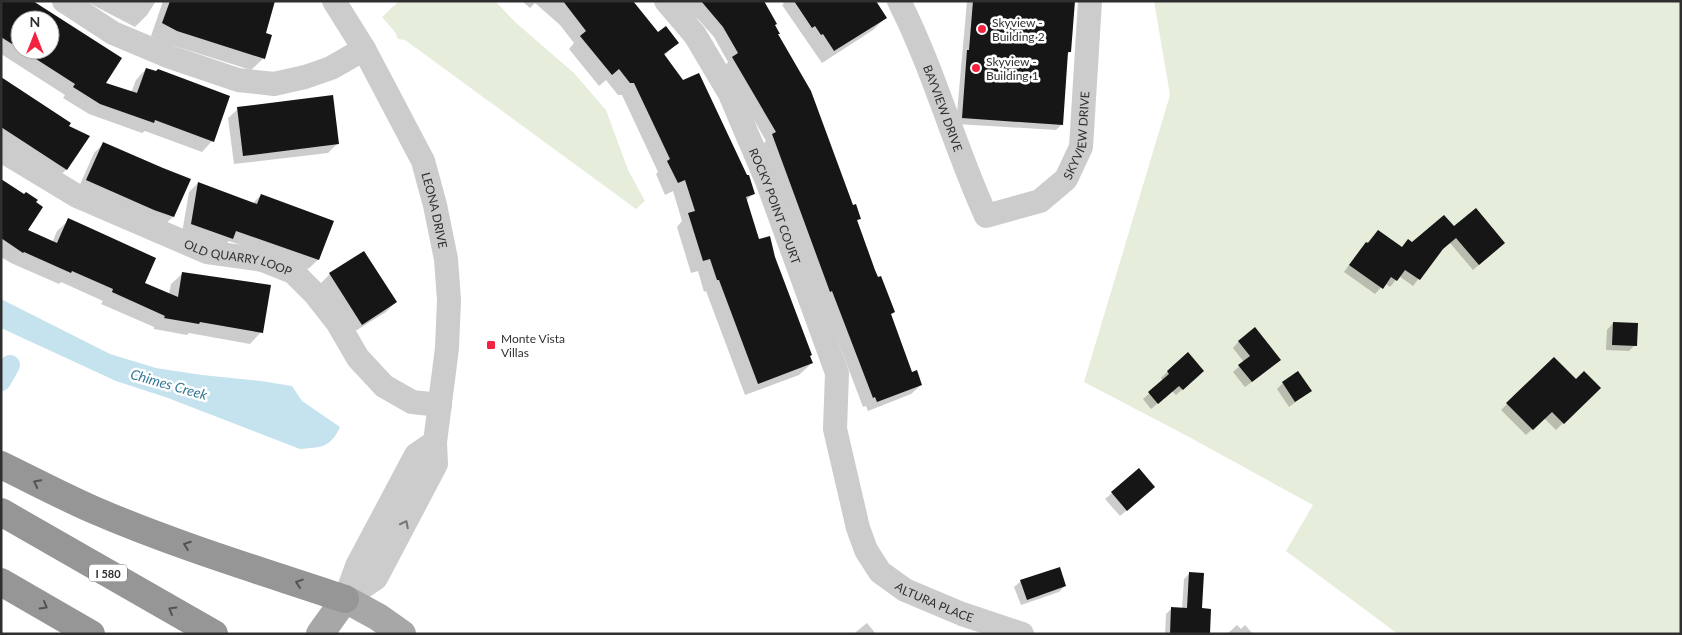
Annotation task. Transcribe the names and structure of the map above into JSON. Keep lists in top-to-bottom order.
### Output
{
  "streets": {
    "highway": ["I 580"],
    "street": [
      "BAYVIEW DRIVE",
      "SKYVIEW DRIVE",
      "ROCKY POINT COURT",
      "LEONA DRIVE",
      "OLD QUARRY LOOP",
      "ALTURA PLACE"
    ]
  },
  "crossings": [
    ["BAYVIEW DRIVE", "SKYVIEW DRIVE"],
    ["ROCKY POINT COURT", "ALTURA PLACE"],
    ["LEONA DRIVE", "OLD QUARRY LOOP"]
  ],
  "water": ["Chimes Creek"],
  "places": {
    "other": ["Skyview - Building 2", "Skyview - Building 1"],
    "transit": ["Monte Vista Villas"]
  },
  "north": "top"
}
